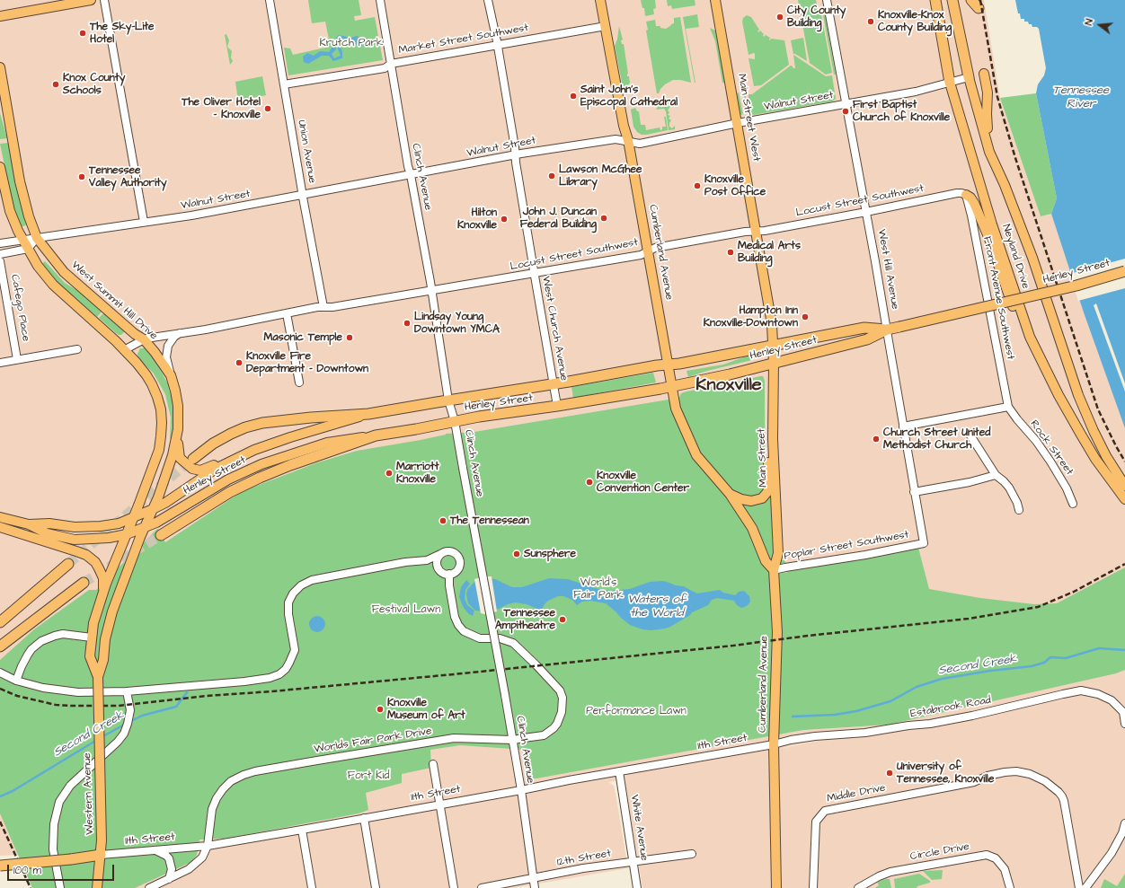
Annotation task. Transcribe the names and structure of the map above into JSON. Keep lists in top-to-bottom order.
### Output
{
  "streets": {
    "highway": ["Neyland Drive", "Henley Street"],
    "main road": [
      "Main Street West",
      "Cumberland Avenue",
      "West Summit Hill Drive",
      "Main Street",
      "Western Avenue"
    ],
    "street": [
      "Market Street Southwest",
      "Walnut Street",
      "Union Avenue",
      "Clinch Avenue",
      "Locust Street Southwest",
      "West Hill Avenue",
      "Front Avenue Southwest",
      "Cafego Place",
      "West Church Avenue",
      "Rock Street",
      "Poplar Street Southwest",
      "Estabrook Road",
      "Worlds Fair Park Drive",
      "11th Street",
      "Middle Drive",
      "White Avenue",
      "Circle Drive",
      "12th Street"
    ]
  },
  "crossings": [
    ["Market Street Southwest", "Union Avenue"],
    ["Market Street Southwest", "Clinch Avenue"],
    ["Market Street Southwest", "Cumberland Avenue"],
    ["Market Street Southwest", "West Church Avenue"],
    ["Walnut Street", "Main Street West"],
    ["Walnut Street", "Union Avenue"],
    ["Walnut Street", "Clinch Avenue"],
    ["Walnut Street", "Cumberland Avenue"],
    ["Walnut Street", "Neyland Drive"],
    ["Walnut Street", "West Hill Avenue"],
    ["Walnut Street", "West Summit Hill Drive"],
    ["Walnut Street", "West Church Avenue"],
    ["Main Street West", "Locust Street Southwest"],
    ["Main Street West", "Henley Street"],
    ["Main Street West", "Main Street"],
    ["Union Avenue", "Locust Street Southwest"],
    ["Clinch Avenue", "Locust Street Southwest"],
    ["Clinch Avenue", "Henley Street"],
    ["Clinch Avenue", "Worlds Fair Park Drive"],
    ["Clinch Avenue", "11th Street"],
    ["Clinch Avenue", "12th Street"],
    ["Locust Street Southwest", "Cumberland Avenue"],
    ["Locust Street Southwest", "West Hill Avenue"],
    ["Locust Street Southwest", "Front Avenue Southwest"],
    ["Locust Street Southwest", "West Summit Hill Drive"],
    ["Locust Street Southwest", "West Church Avenue"],
    ["Cumberland Avenue", "Henley Street"],
    ["Cumberland Avenue", "Main Street"],
    ["Cumberland Avenue", "Poplar Street Southwest"],
    ["Cumberland Avenue", "Estabrook Road"],
    ["Cumberland Avenue", "11th Street"],
    ["West Hill Avenue", "Henley Street"],
    ["West Hill Avenue", "Poplar Street Southwest"],
    ["Henley Street", "West Summit Hill Drive"],
    ["Henley Street", "West Church Avenue"],
    ["Henley Street", "Main Street"],
    ["Henley Street", "Western Avenue"],
    ["Front Avenue Southwest", "Rock Street"],
    ["West Summit Hill Drive", "Western Avenue"],
    ["Main Street", "Poplar Street Southwest"],
    ["Estabrook Road", "11th Street"],
    ["Worlds Fair Park Drive", "11th Street"],
    ["11th Street", "Western Avenue"],
    ["11th Street", "White Avenue"],
    ["White Avenue", "12th Street"]
  ],
  "districts": ["Knoxville"],
  "water": ["Tennessee River", "Waters of the World", "Second Creek"],
  "parks": [
    "Krutch Park",
    "World's Fair Park",
    "Festival Lawn",
    "Performance Lawn",
    "Fort Kid"
  ],
  "places": [
    "City County Building",
    "Knoxville-Knox County Building",
    "The Sky-Lite Hotel",
    "Knox County Schools",
    "Saint John's Episcopal Cathedral",
    "The Oliver Hotel - Knoxville",
    "First Baptist Church of Knoxville",
    "Lawson McGhee Library",
    "Tennessee Valley Authority",
    "Knoxville Post Office",
    "John J. Duncan Federal Building",
    "Hilton Knoxville",
    "Medical Arts Building",
    "Hampton Inn Knoxville-Downtown",
    "Lindsay Young Downtown YMCA",
    "Masonic Temple",
    "Knoxville Fire Department - Downtown",
    "Church Street United Methodist Church",
    "Marriott Knoxville",
    "Knoxville Convention Center",
    "The Tennessean",
    "Sunsphere",
    "Tennessee Ampitheatre",
    "Knoxville Museum of Art",
    "University of Tennessee, Knoxville"
  ],
  "scale_bar": "100 m",
  "north": "left"
}
